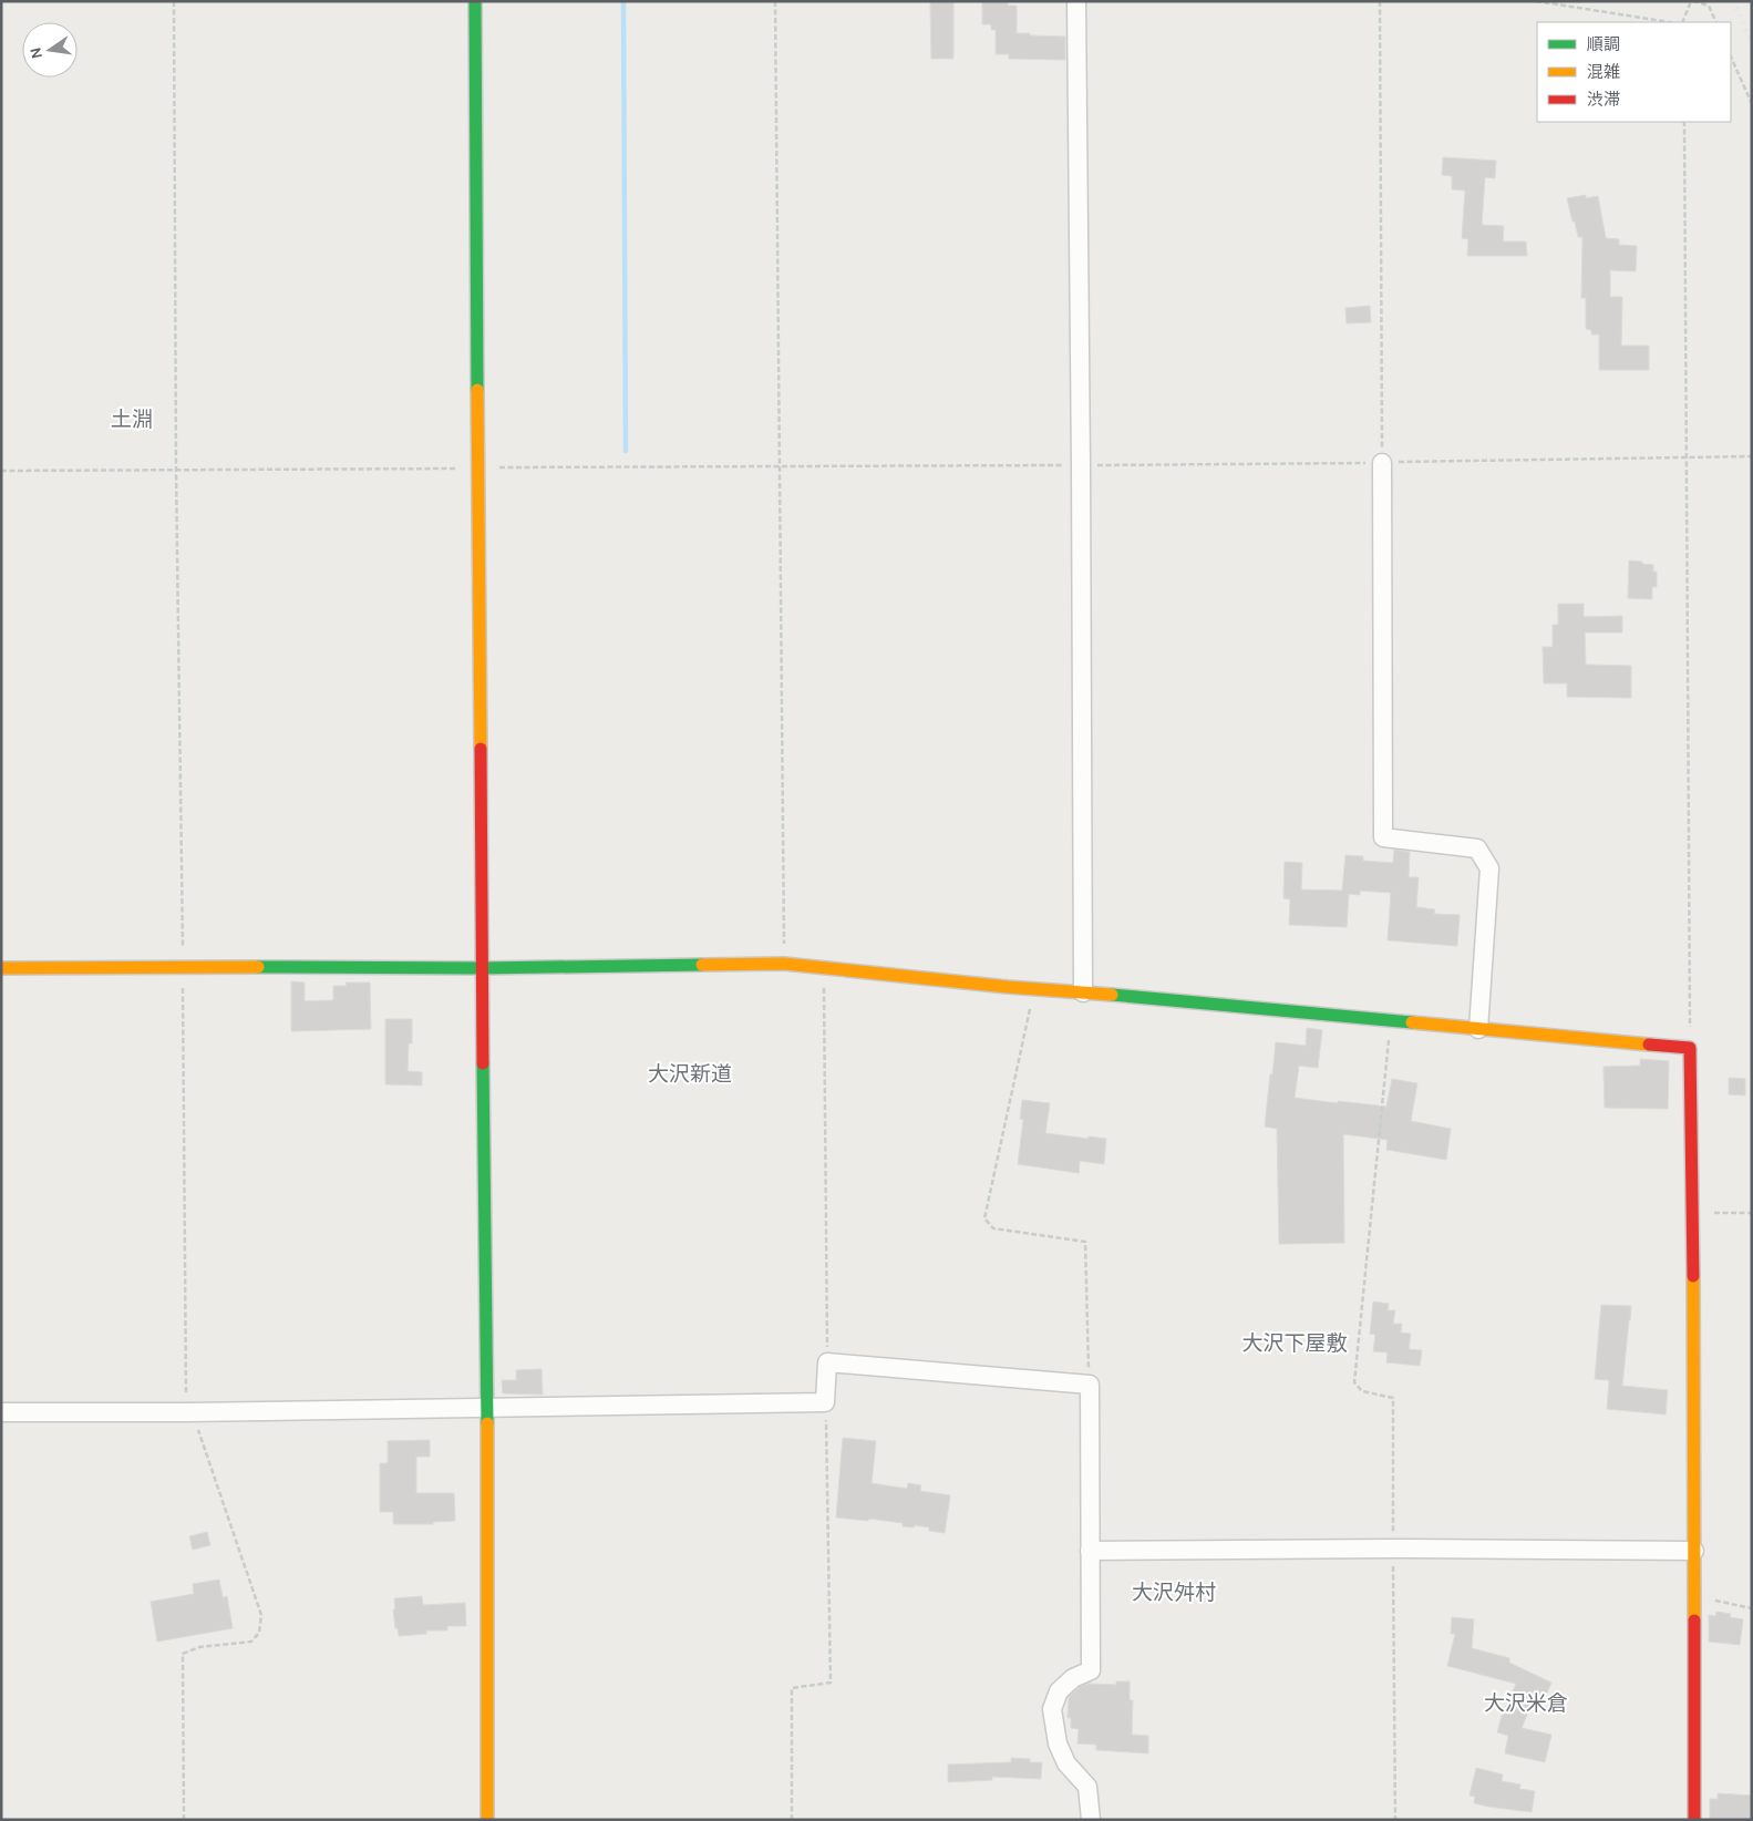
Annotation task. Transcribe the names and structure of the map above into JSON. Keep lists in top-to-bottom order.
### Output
{
  "districts": [
    "土淵",
    "大沢新道",
    "大沢下屋敷",
    "大沢舛村",
    "大沢米倉"
  ],
  "legend": ["順調", "混雑", "渋滞"],
  "north": "left"
}
